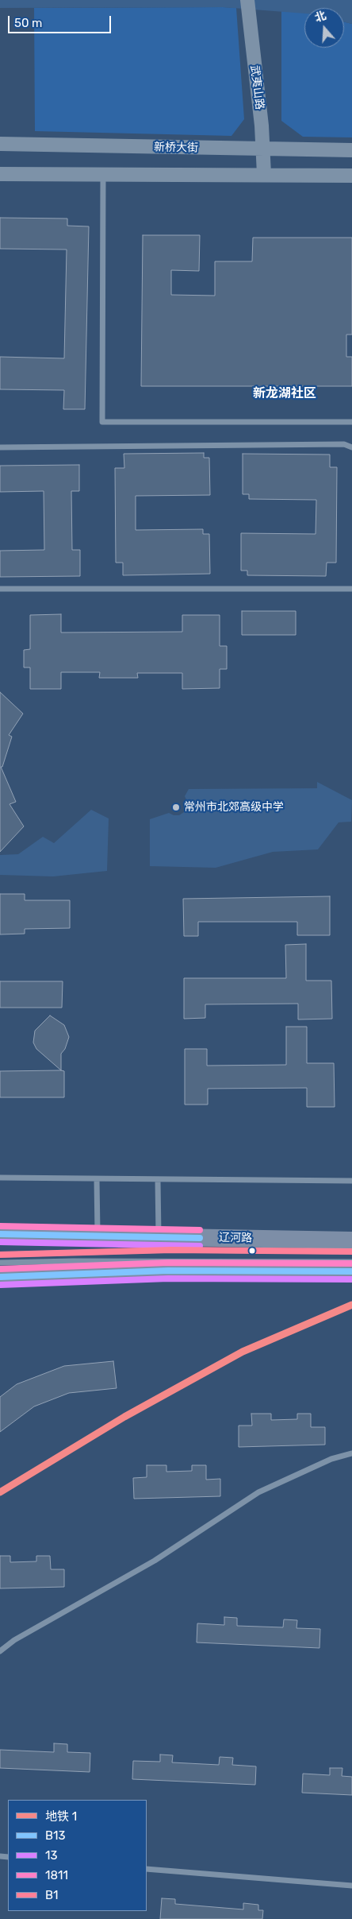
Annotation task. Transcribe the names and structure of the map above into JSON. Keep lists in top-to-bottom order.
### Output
{
  "streets": {
    "main road": ["辽河路"],
    "street": ["武夷山路", "新桥大街"]
  },
  "crossings": [
    ["武夷山路", "新桥大街"]
  ],
  "districts": ["新龙湖社区"],
  "places": ["常州市北郊高级中学"],
  "lines": [
    "transit line 1811",
    "transit line B13",
    "transit line 13",
    "transit line B1",
    "metro line 1"
  ],
  "legend": [
    "地铁 1",
    "B13",
    "13",
    "1811",
    "B1"
  ],
  "scale_bar": "50 m",
  "north": "top"
}
